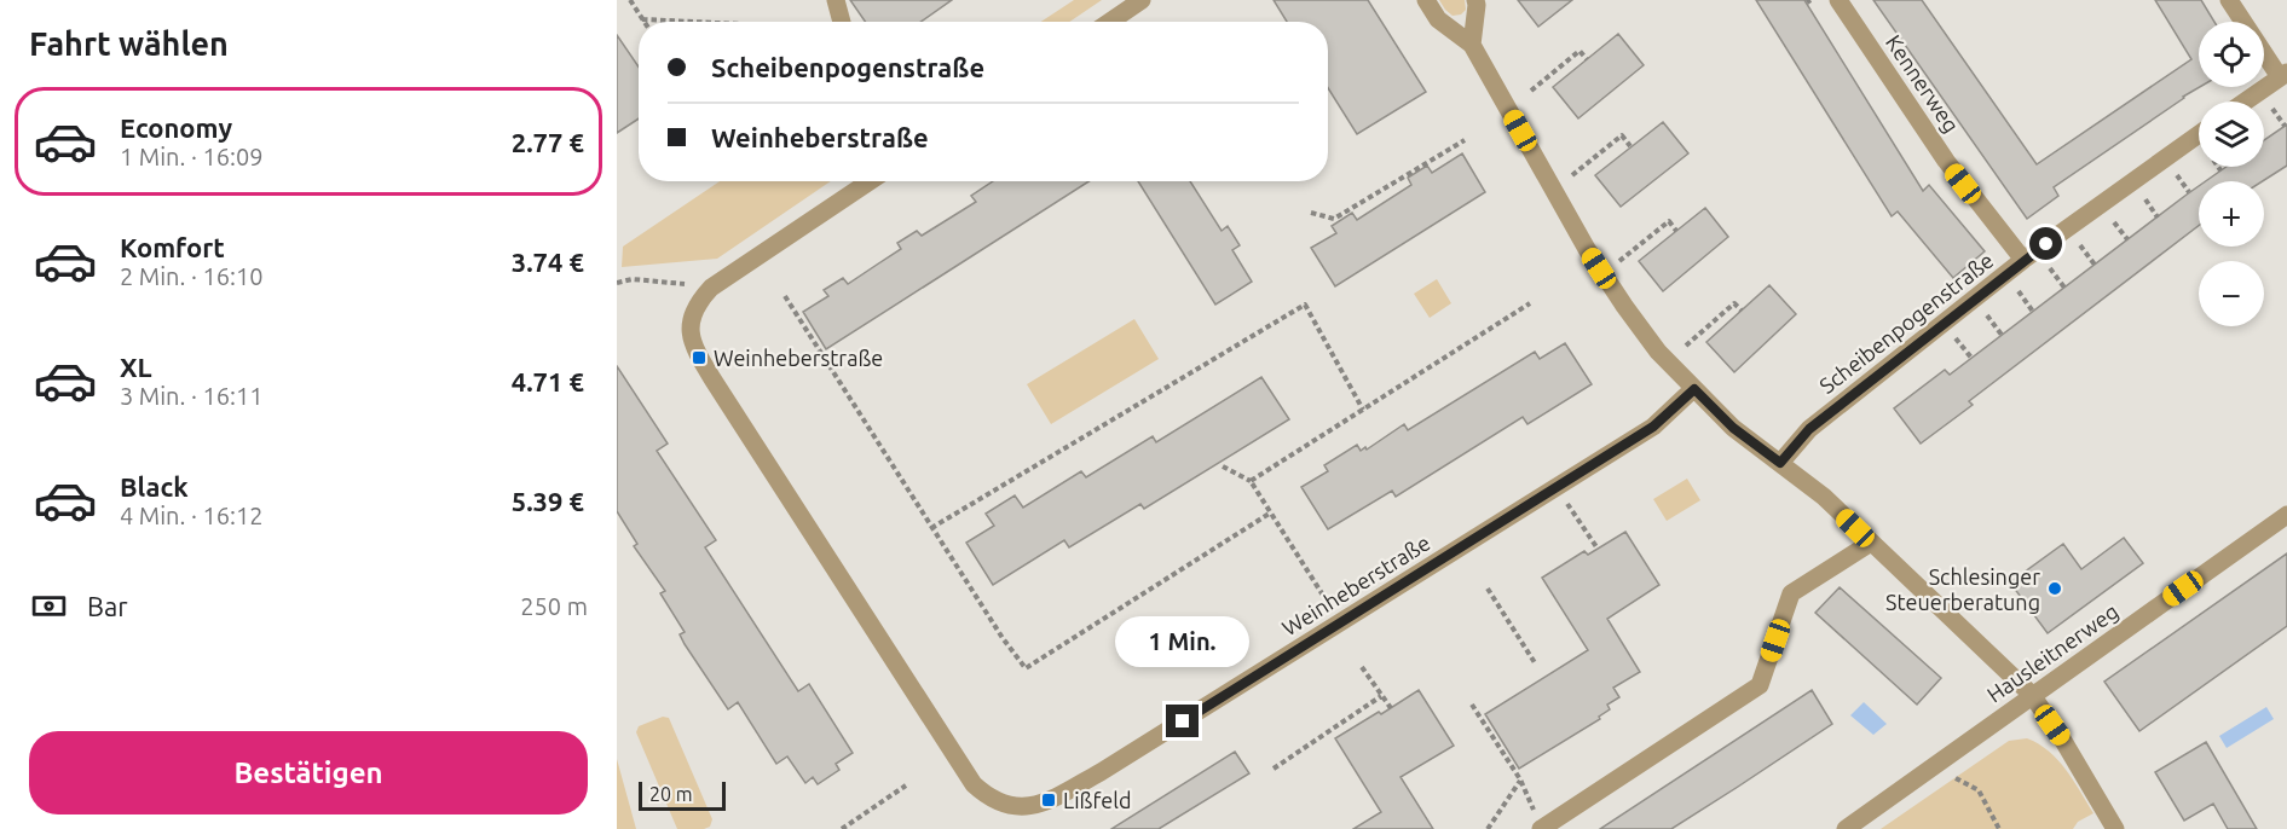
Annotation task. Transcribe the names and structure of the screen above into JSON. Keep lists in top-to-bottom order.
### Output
{
  "streets": {
    "street": [
      "Kennerweg",
      "Scheibenpogenstraße",
      "Weinheberstraße",
      "Hausleitnerweg"
    ]
  },
  "crossings": [
    ["Kennerweg", "Scheibenpogenstraße"]
  ],
  "places": {
    "transit": ["Weinheberstraße", "Lißfeld"],
    "other": ["Schlesinger Steuerberatung"]
  },
  "scale_bar": "20 m",
  "page": {
    "heading": "Fahrt wählen",
    "map_buttons": ["+", "−"],
    "banner": ["Scheibenpogenstraße", "Weinheberstraße"],
    "list": [
      {
        "name": "Economy",
        "note": "1 Min. · 16:09",
        "value": "2.77 €"
      },
      {
        "name": "Komfort",
        "note": "2 Min. · 16:10",
        "value": "3.74 €"
      },
      {
        "name": "XL",
        "note": "3 Min. · 16:11",
        "value": "4.71 €"
      },
      {
        "name": "Black",
        "note": "4 Min. · 16:12",
        "value": "5.39 €"
      }
    ],
    "pay": ["Bar", "250 m"],
    "bubble": "1 Min.",
    "buttons": "Bestätigen",
    "scale": "20 m"
  }
}
